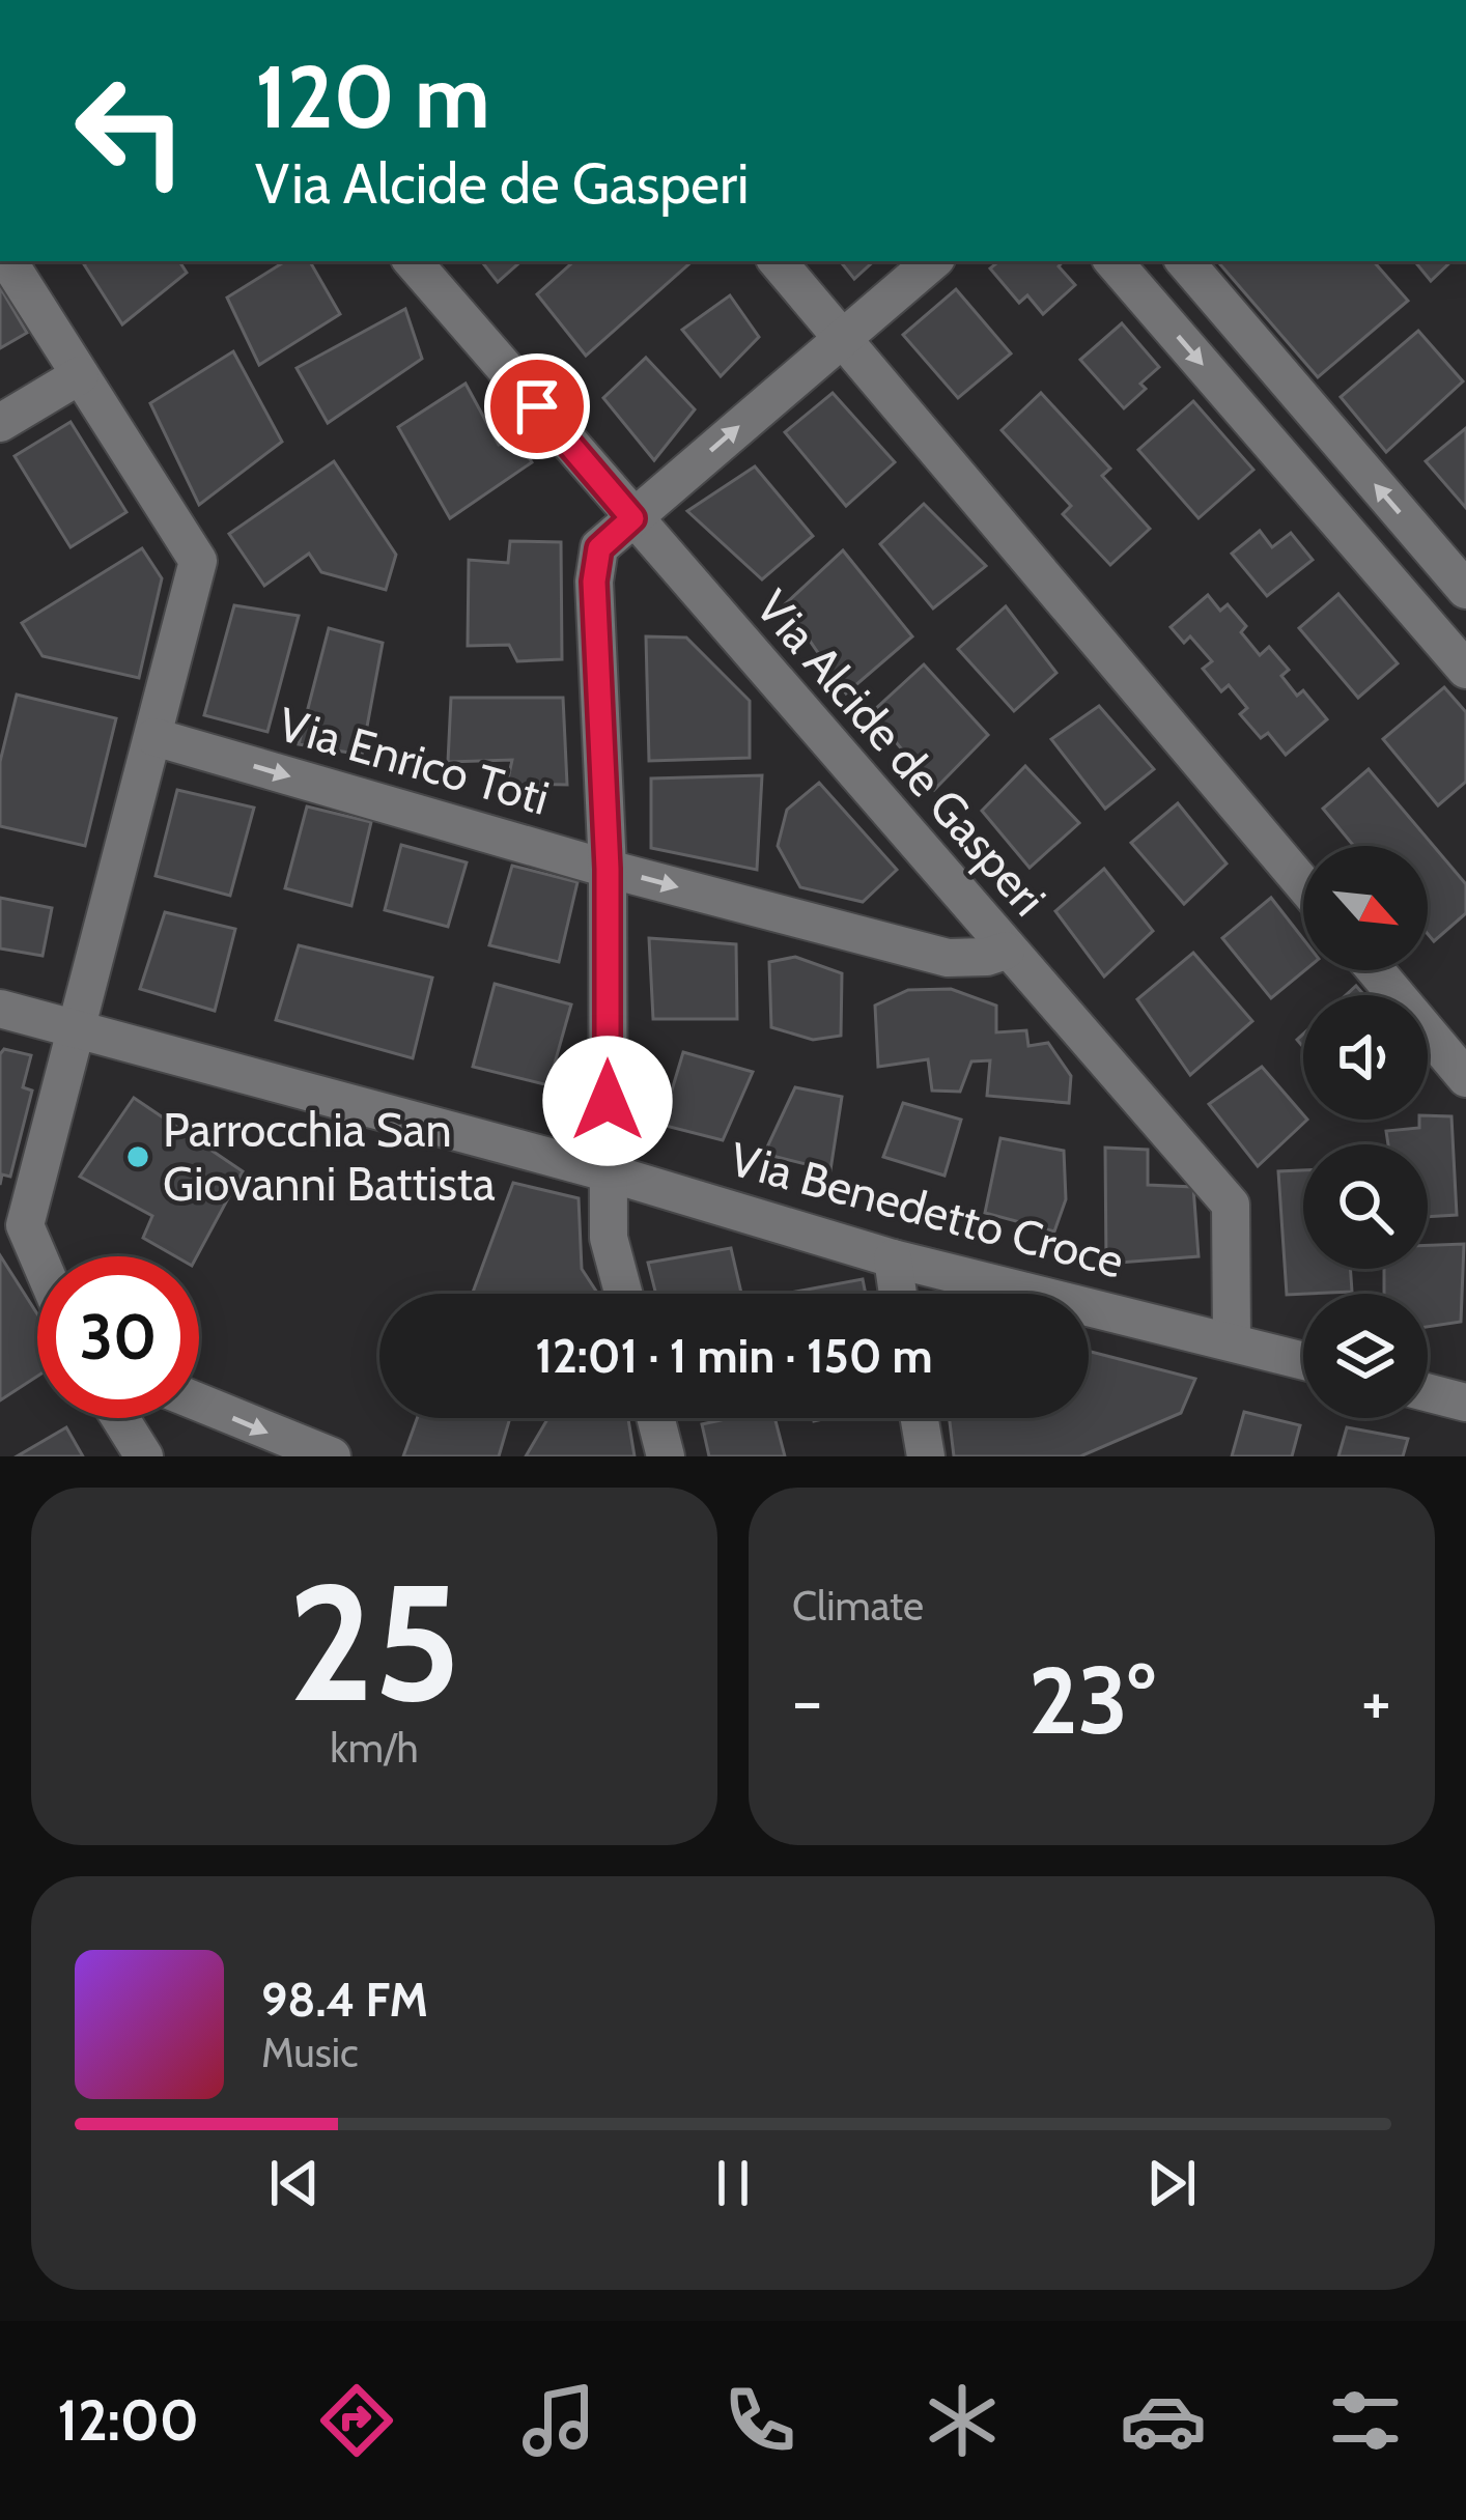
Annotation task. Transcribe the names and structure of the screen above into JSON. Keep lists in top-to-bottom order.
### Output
{
  "streets": {
    "street": ["Via Alcide de Gasperi", "Via Enrico Toti", "Via Benedetto Croce"]
  },
  "crossings": [
    ["Via Alcide de Gasperi", "Via Enrico Toti"],
    ["Via Alcide de Gasperi", "Via Benedetto Croce"]
  ],
  "one_way": ["Via Enrico Toti"],
  "places": ["Parrocchia San Giovanni Battista"],
  "north": "bottom right",
  "page": {
    "turn": ["120 m", "Via Alcide de Gasperi"],
    "limit": "30",
    "trip": "12:01 · 1 min · 150 m",
    "tile": [
      ["25", "km/h"],
      "Climate"
    ],
    "heat": ["−", "23°", "+"],
    "song": ["98.4 FM", "Music"],
    "tabs": "12:00"
  }
}
